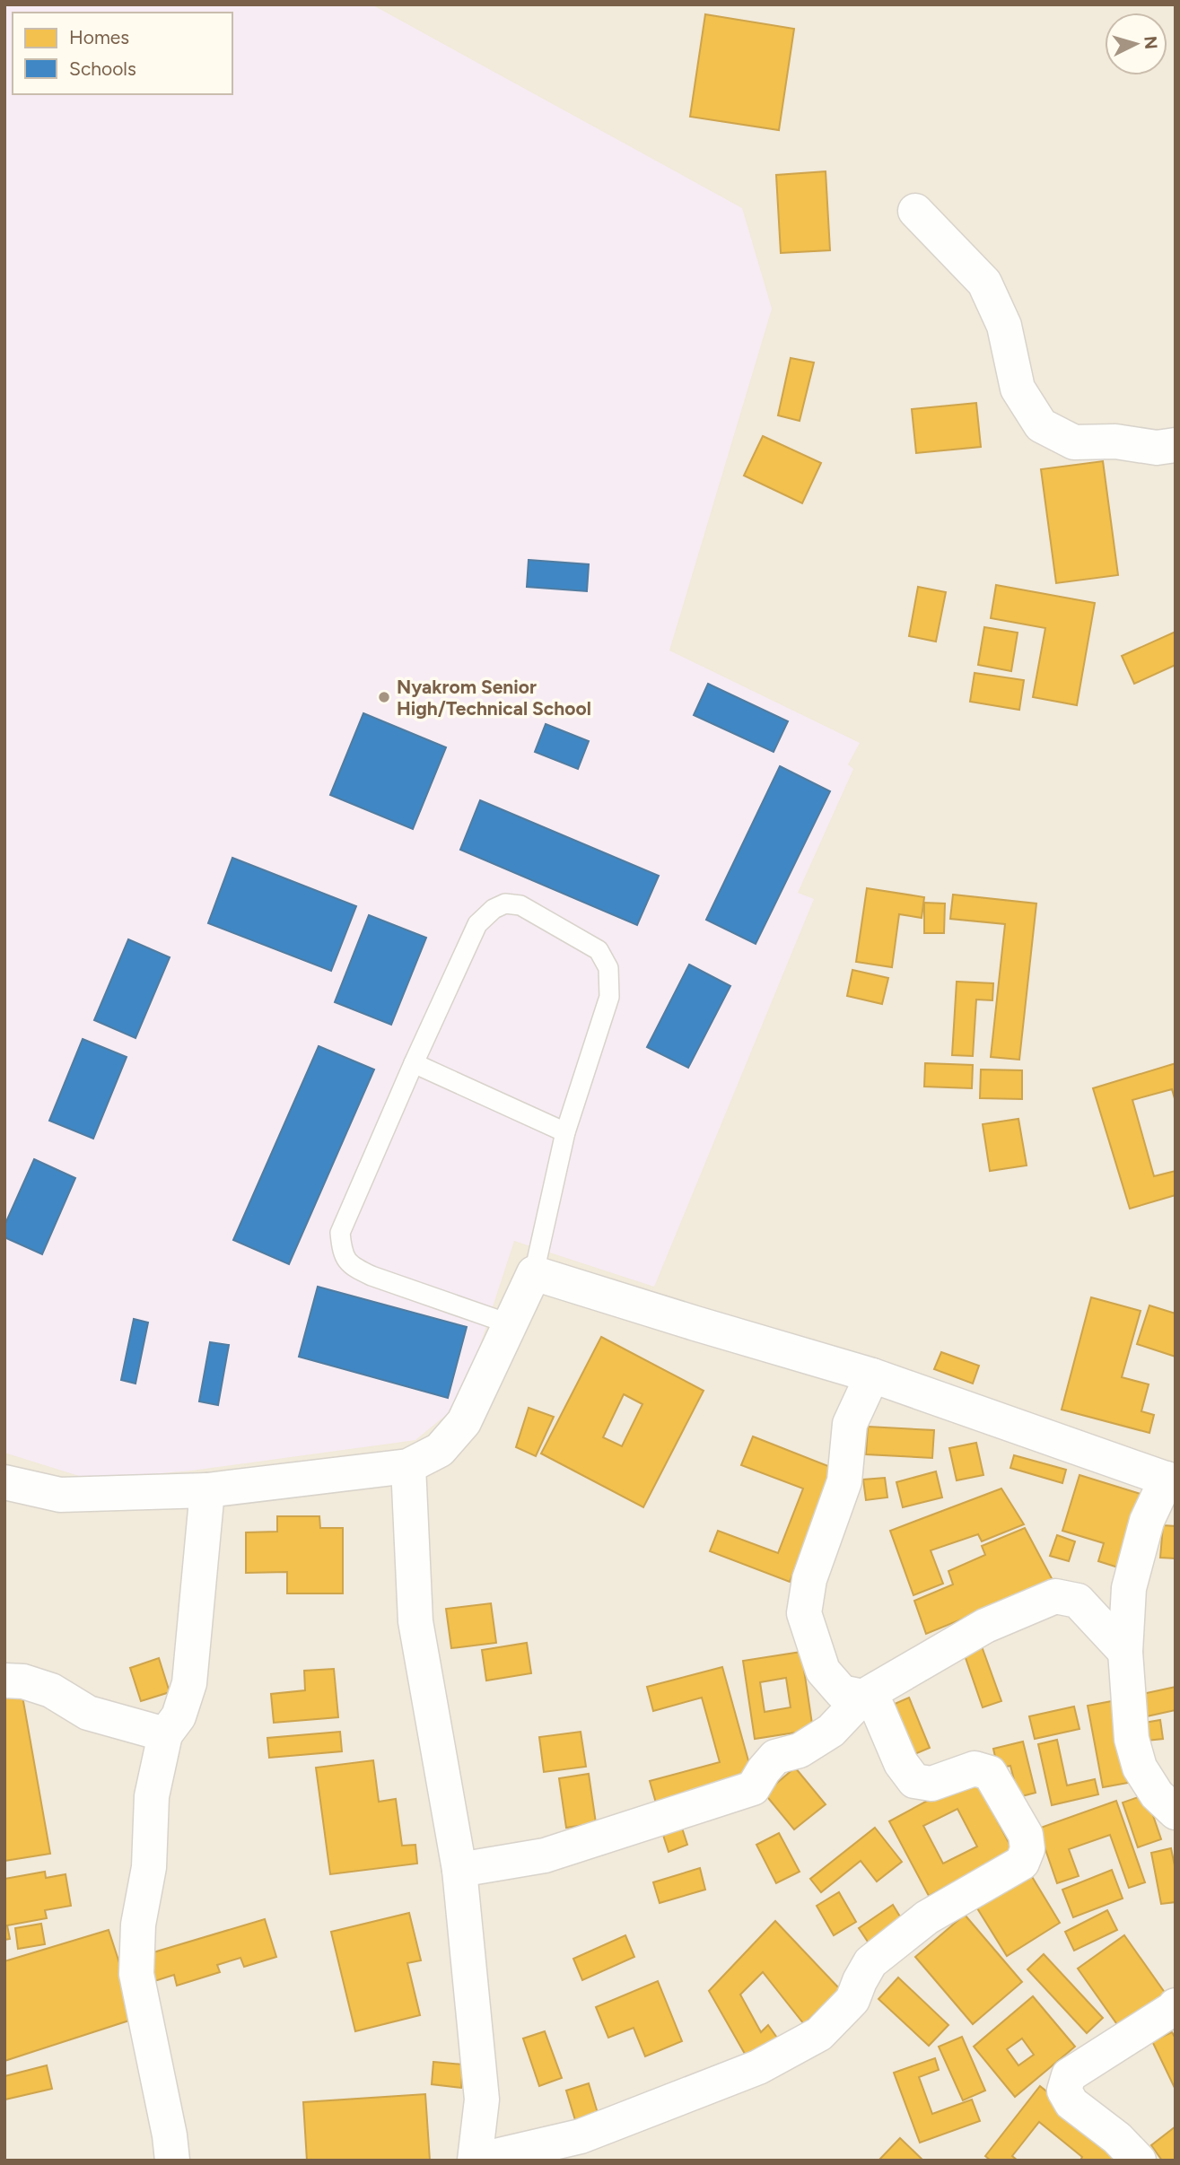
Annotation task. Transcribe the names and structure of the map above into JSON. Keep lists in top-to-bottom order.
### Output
{
  "places": ["Nyakrom Senior High/Technical School"],
  "legend": ["Homes", "Schools"],
  "north": "right"
}
